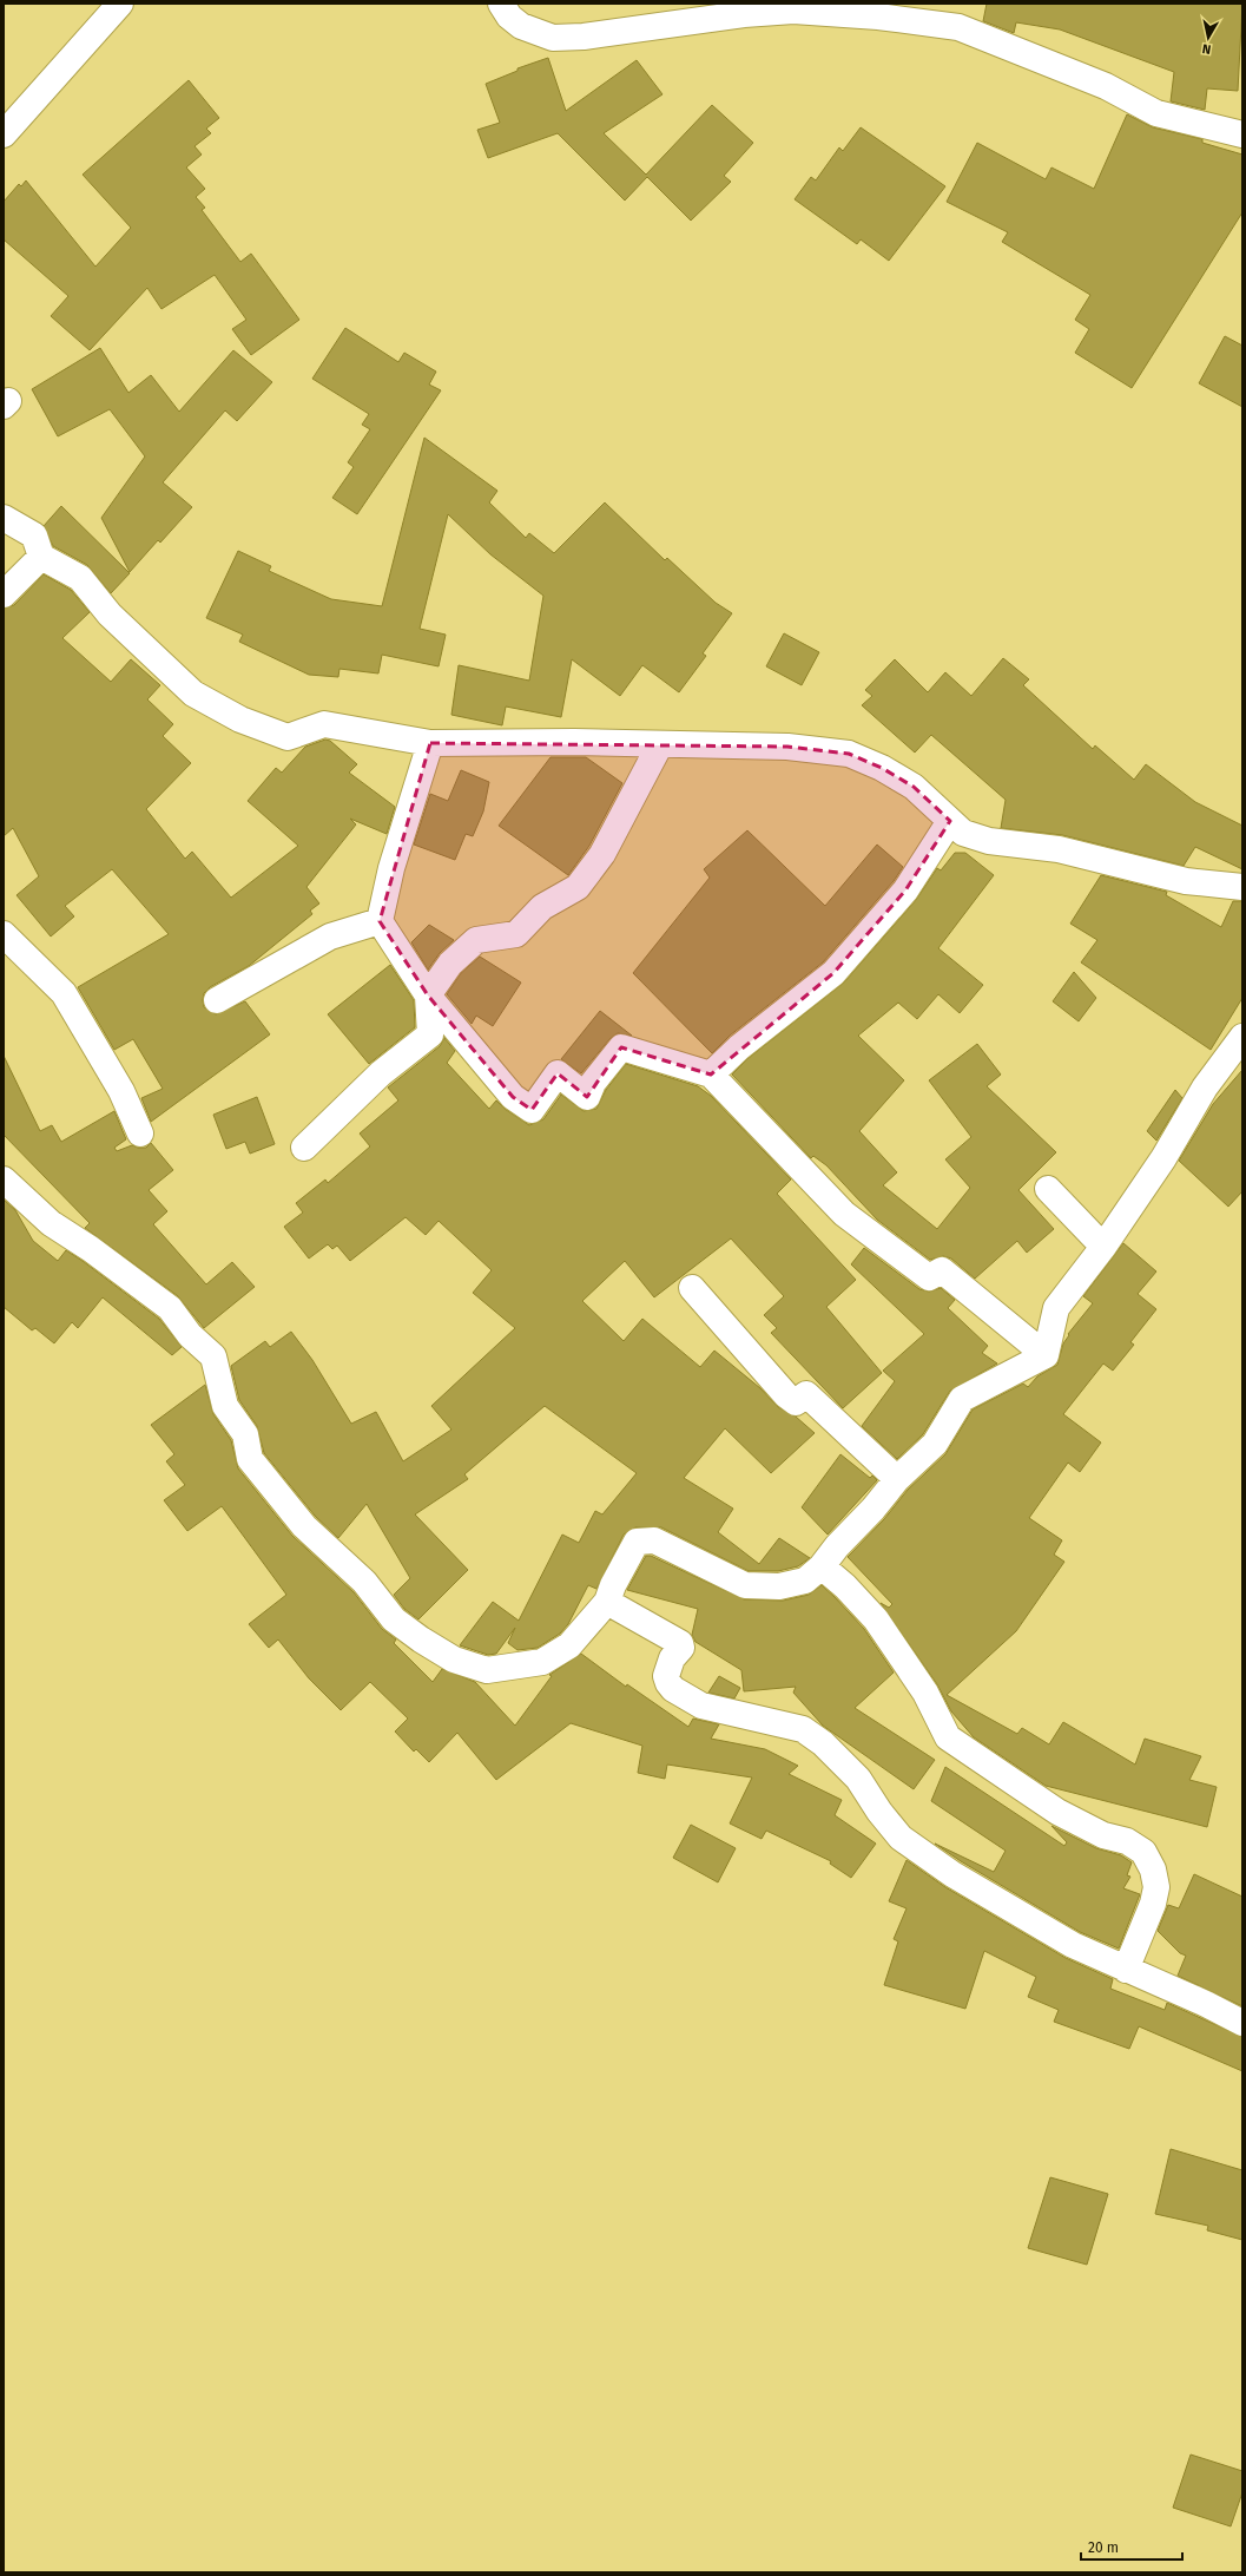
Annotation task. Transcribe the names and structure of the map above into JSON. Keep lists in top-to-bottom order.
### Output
{
  "scale_bar": "20 m",
  "north": "bottom"
}
